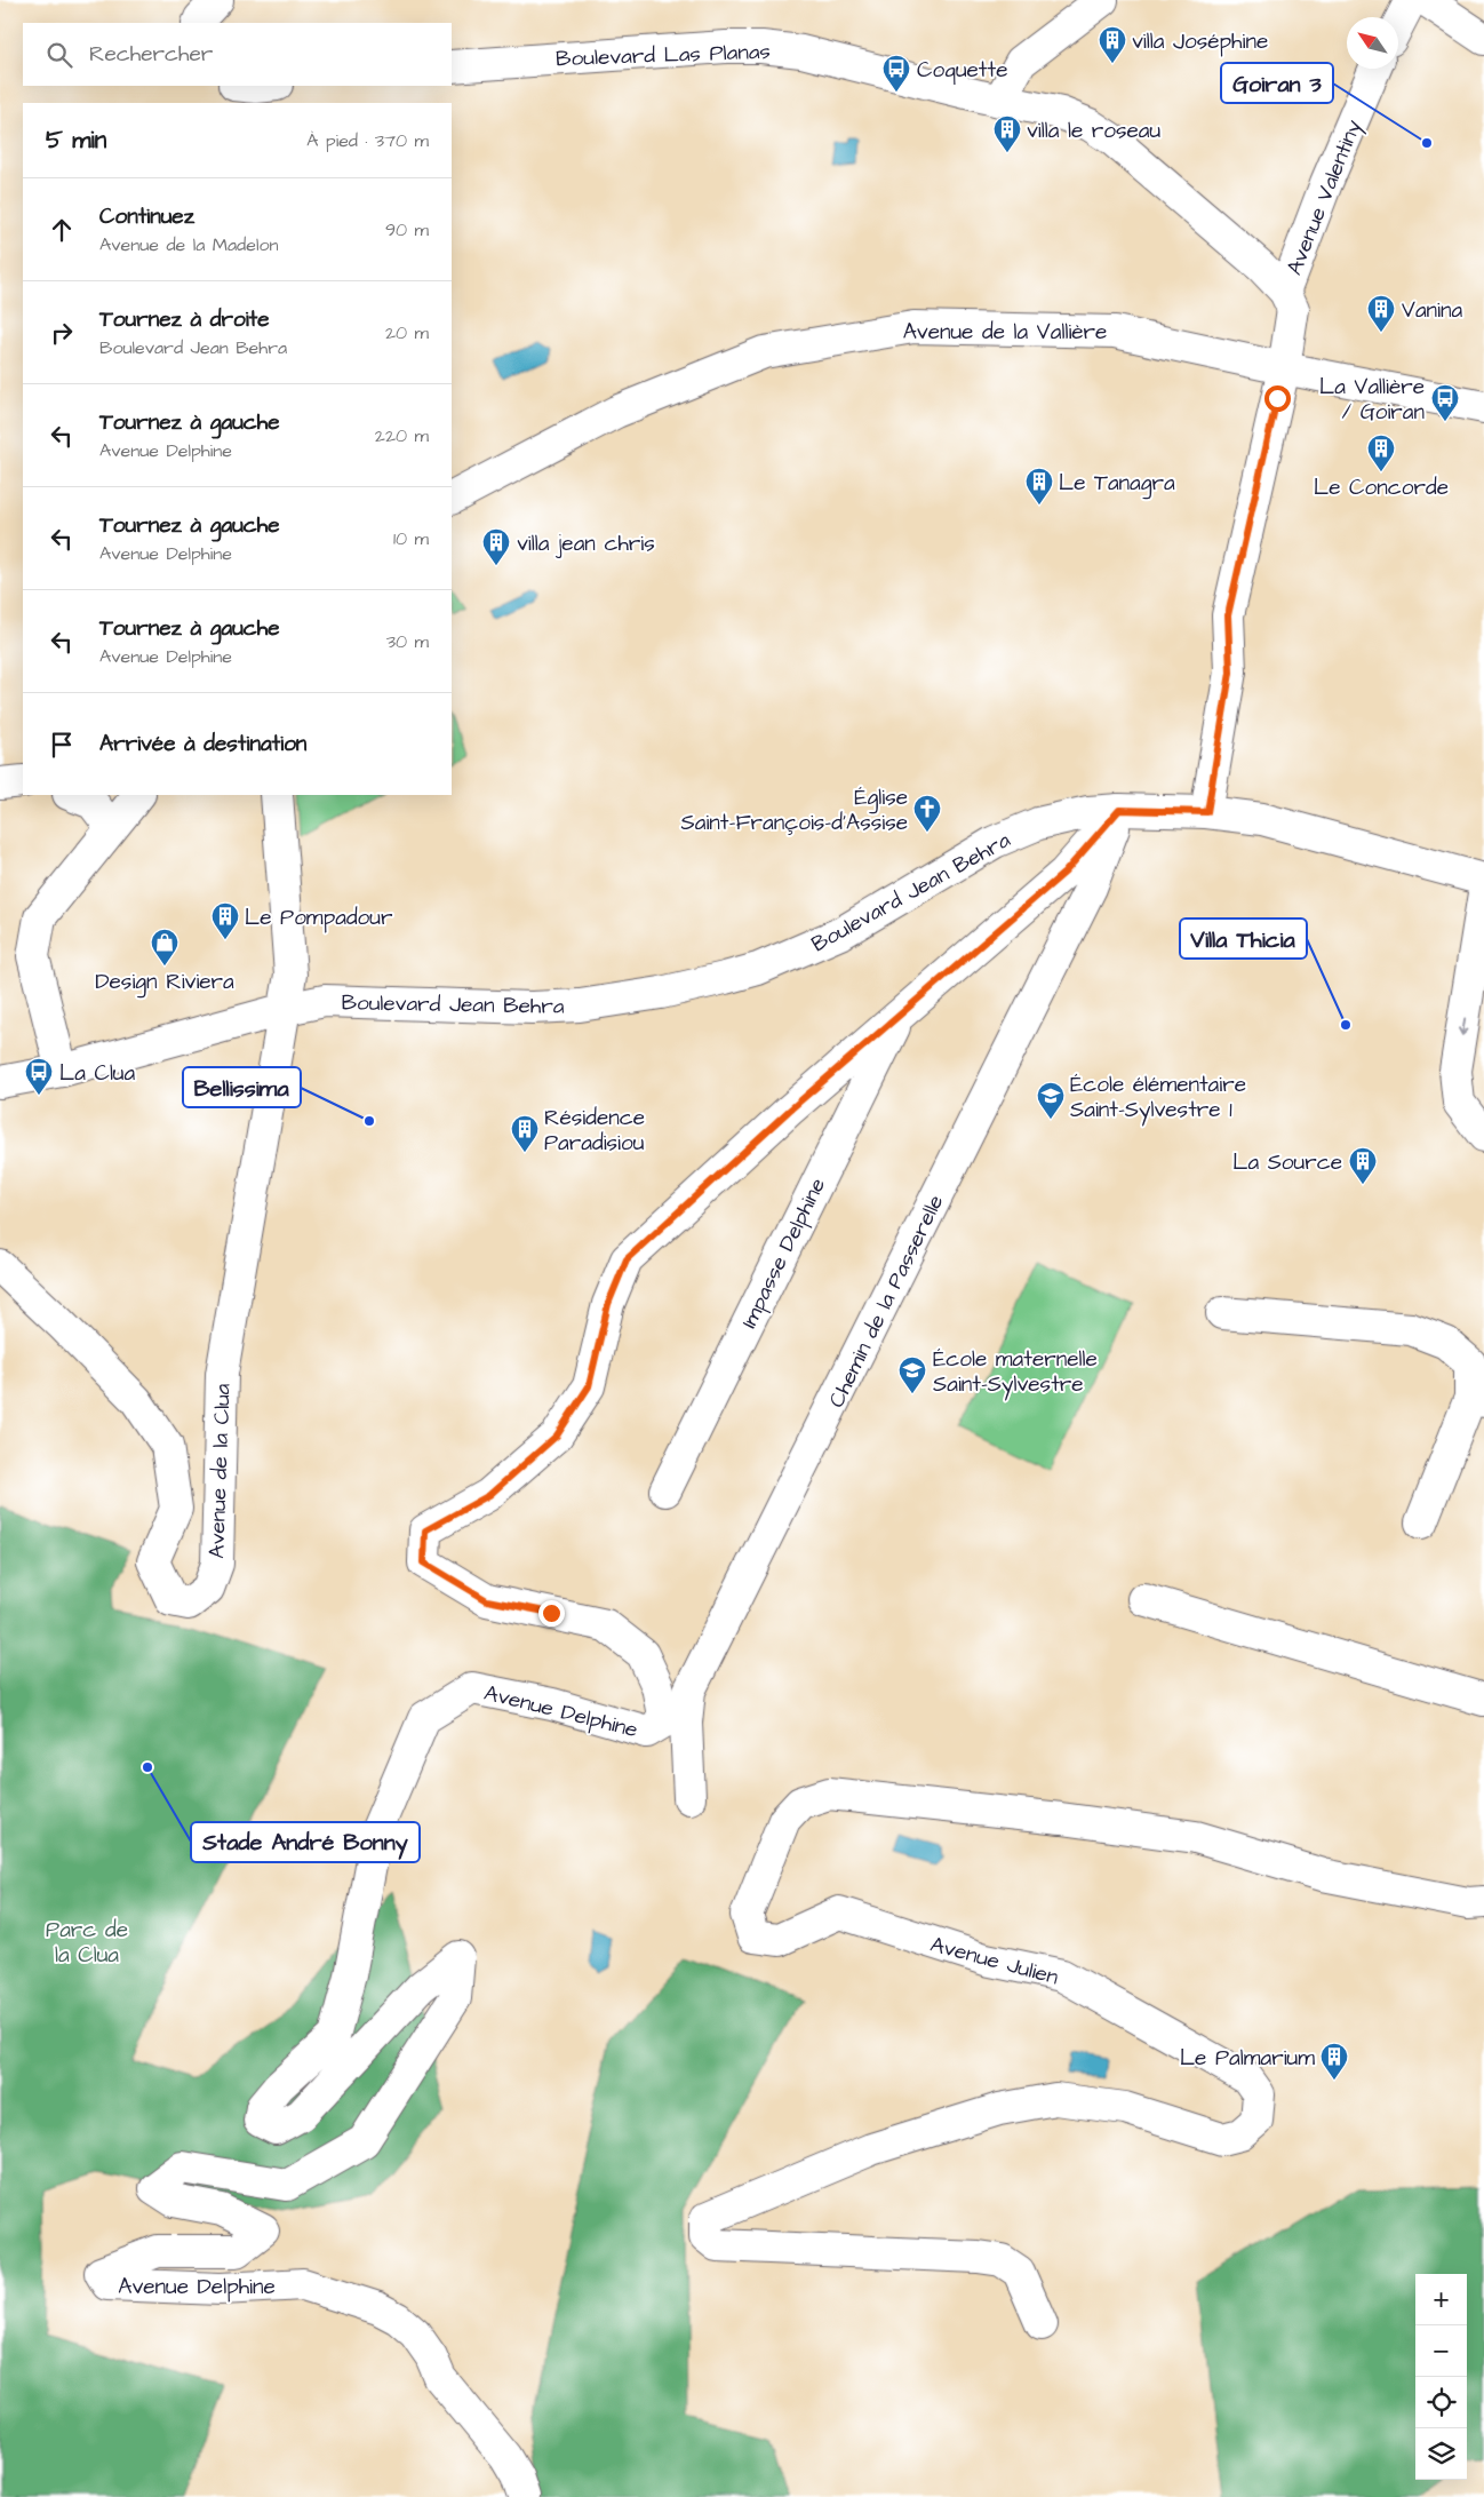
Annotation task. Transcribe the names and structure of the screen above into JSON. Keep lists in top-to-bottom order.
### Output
{
  "streets": {
    "street": [
      "Boulevard Las Planas",
      "Avenue Valentiny",
      "Avenue de la Vallière",
      "Boulevard Jean Behra",
      "Impasse Delphine",
      "Chemin de la Passerelle",
      "Avenue de la Clua",
      "Avenue Delphine",
      "Avenue Julien"
    ]
  },
  "crossings": [
    ["Boulevard Las Planas", "Avenue Valentiny"],
    ["Avenue Valentiny", "Avenue de la Vallière"],
    ["Avenue Valentiny", "Boulevard Jean Behra"],
    ["Boulevard Jean Behra", "Chemin de la Passerelle"],
    ["Boulevard Jean Behra", "Avenue de la Clua"],
    ["Boulevard Jean Behra", "Avenue Delphine"],
    ["Impasse Delphine", "Avenue Delphine"],
    ["Chemin de la Passerelle", "Avenue Delphine"]
  ],
  "parks": ["Parc de la Clua"],
  "places": {
    "building": [
      "villa Joséphine",
      "villa le roseau",
      "Vanina",
      "Le Concorde",
      "Le Tanagra",
      "villa jean chris",
      "Le Pompadour",
      "Résidence Paradisiou",
      "La Source",
      "Le Palmarium"
    ],
    "bus stop": ["Coquette", "La Vallière / Goiran", "La Clua"],
    "other": [
      "Goiran 3",
      "Villa Thicia",
      "Bellissima",
      "Stade André Bonny"
    ],
    "church": ["Église Saint-François-d'Assise"],
    "shop": ["Design Riviera"],
    "school or university": ["École élémentaire Saint-Sylvestre 1", "École maternelle Saint-Sylvestre"]
  },
  "north": "top left",
  "page": {
    "search": "Rechercher",
    "heading": ["5 min", "À pied · 370 m"],
    "list": [
      ["Continuez", "Avenue de la Madelon", "90 m"],
      ["Tournez à droite", "Boulevard Jean Behra", "20 m"],
      ["Tournez à gauche", "Avenue Delphine", "220 m"],
      ["Tournez à gauche", "Avenue Delphine", "10 m"],
      ["Tournez à gauche", "Avenue Delphine", "30 m"],
      "Arrivée à destination"
    ],
    "map_buttons": ["+", "−"]
  }
}
